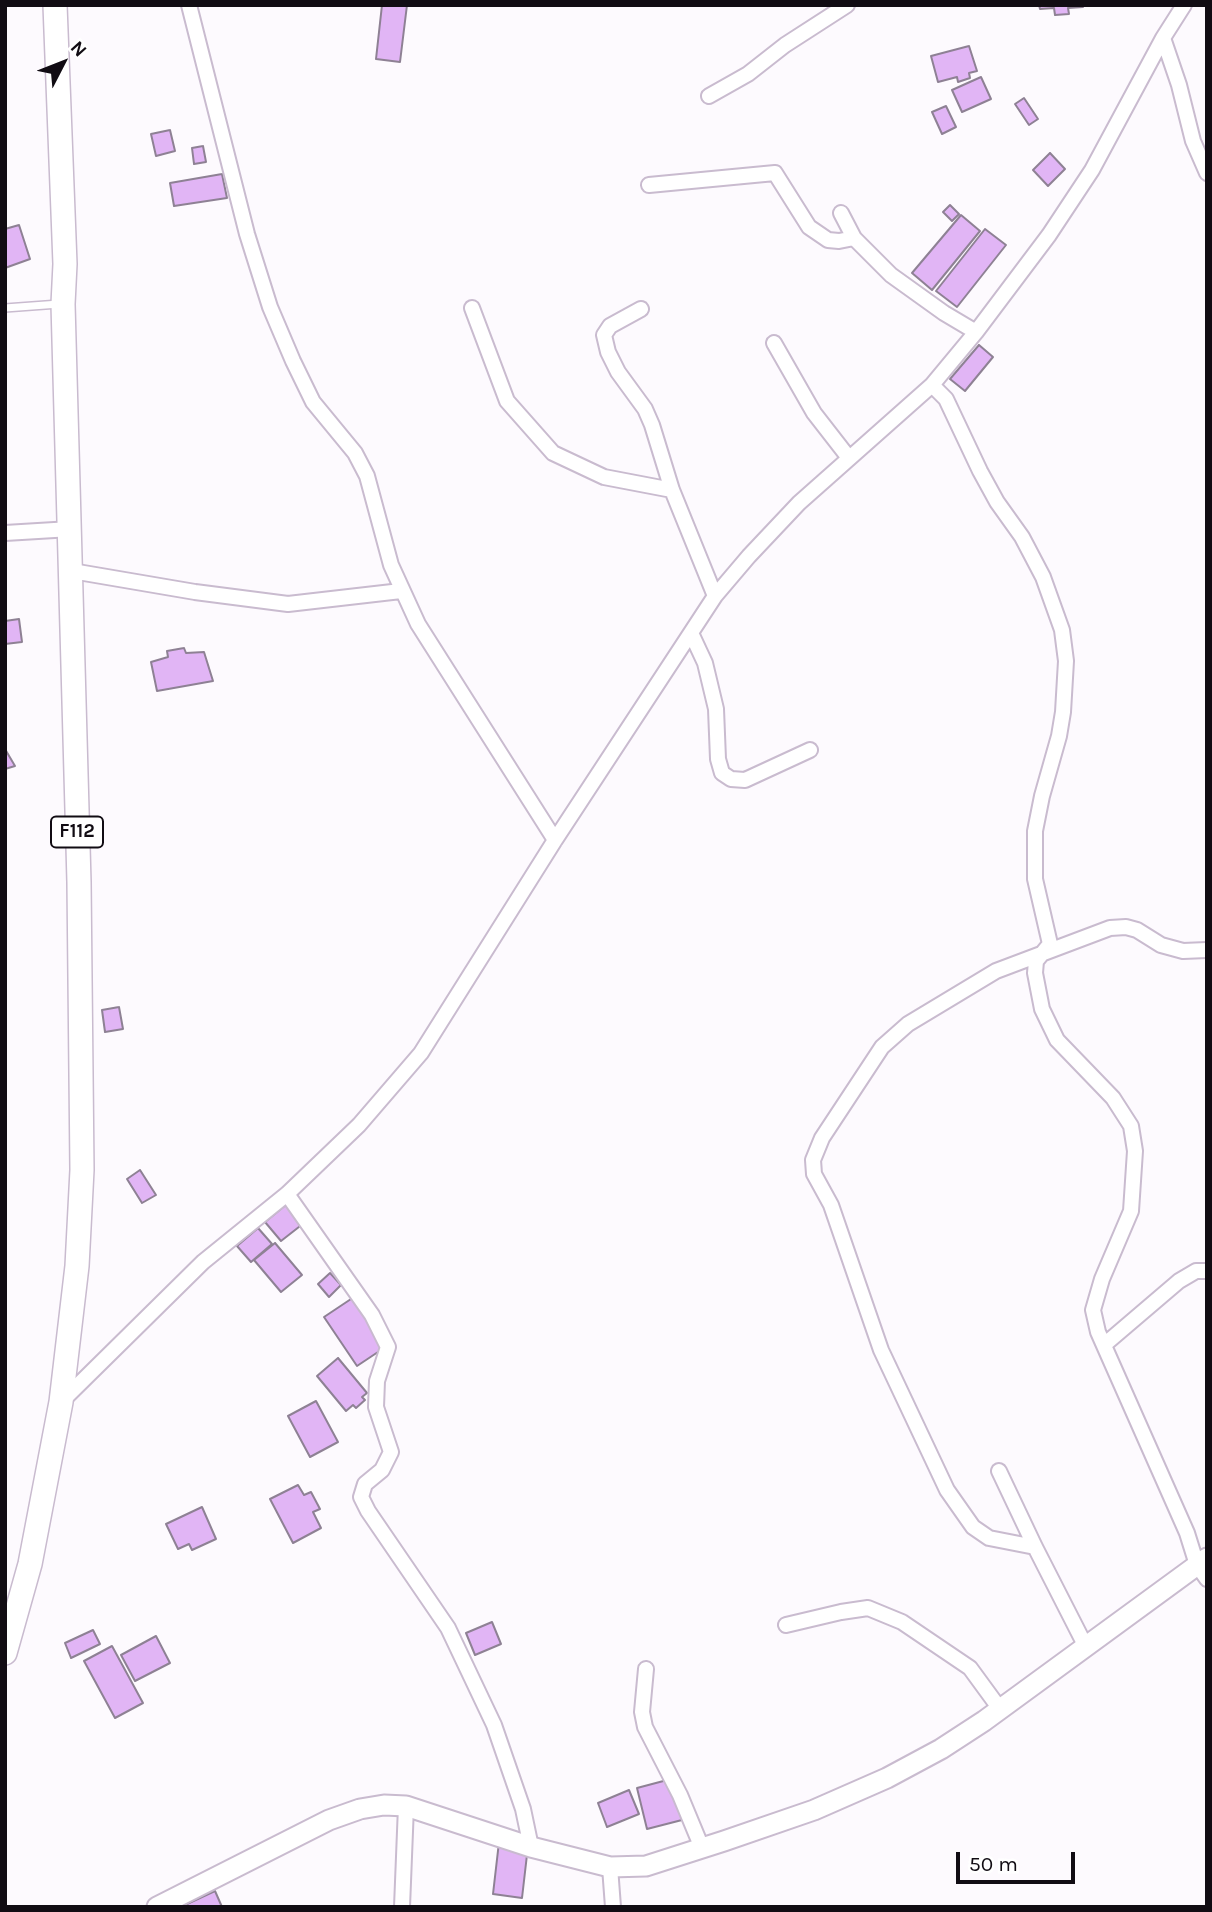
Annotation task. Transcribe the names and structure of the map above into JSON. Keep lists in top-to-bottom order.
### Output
{
  "streets": {
    "main road": ["F112"]
  },
  "scale_bar": "50 m",
  "north": "top right"
}
